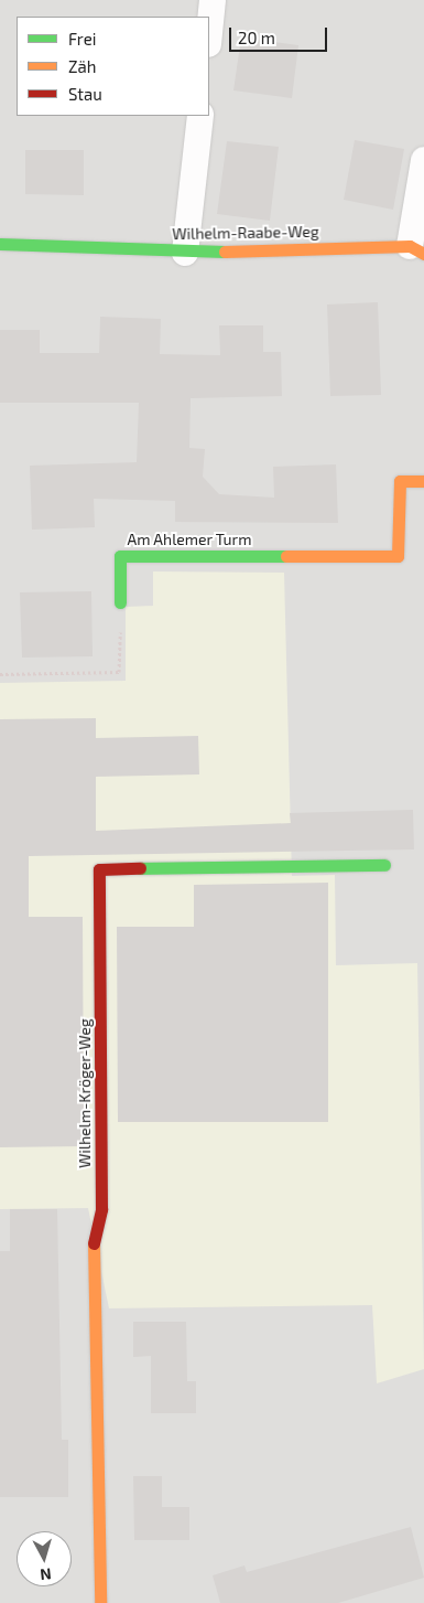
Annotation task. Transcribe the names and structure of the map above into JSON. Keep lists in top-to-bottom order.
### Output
{
  "streets": {
    "street": ["Wilhelm-Raabe-Weg", "Am Ahlemer Turm", "Wilhelm-Kröger-Weg"]
  },
  "legend": ["Frei", "Zäh", "Stau"],
  "scale_bar": "20 m",
  "north": "bottom"
}
